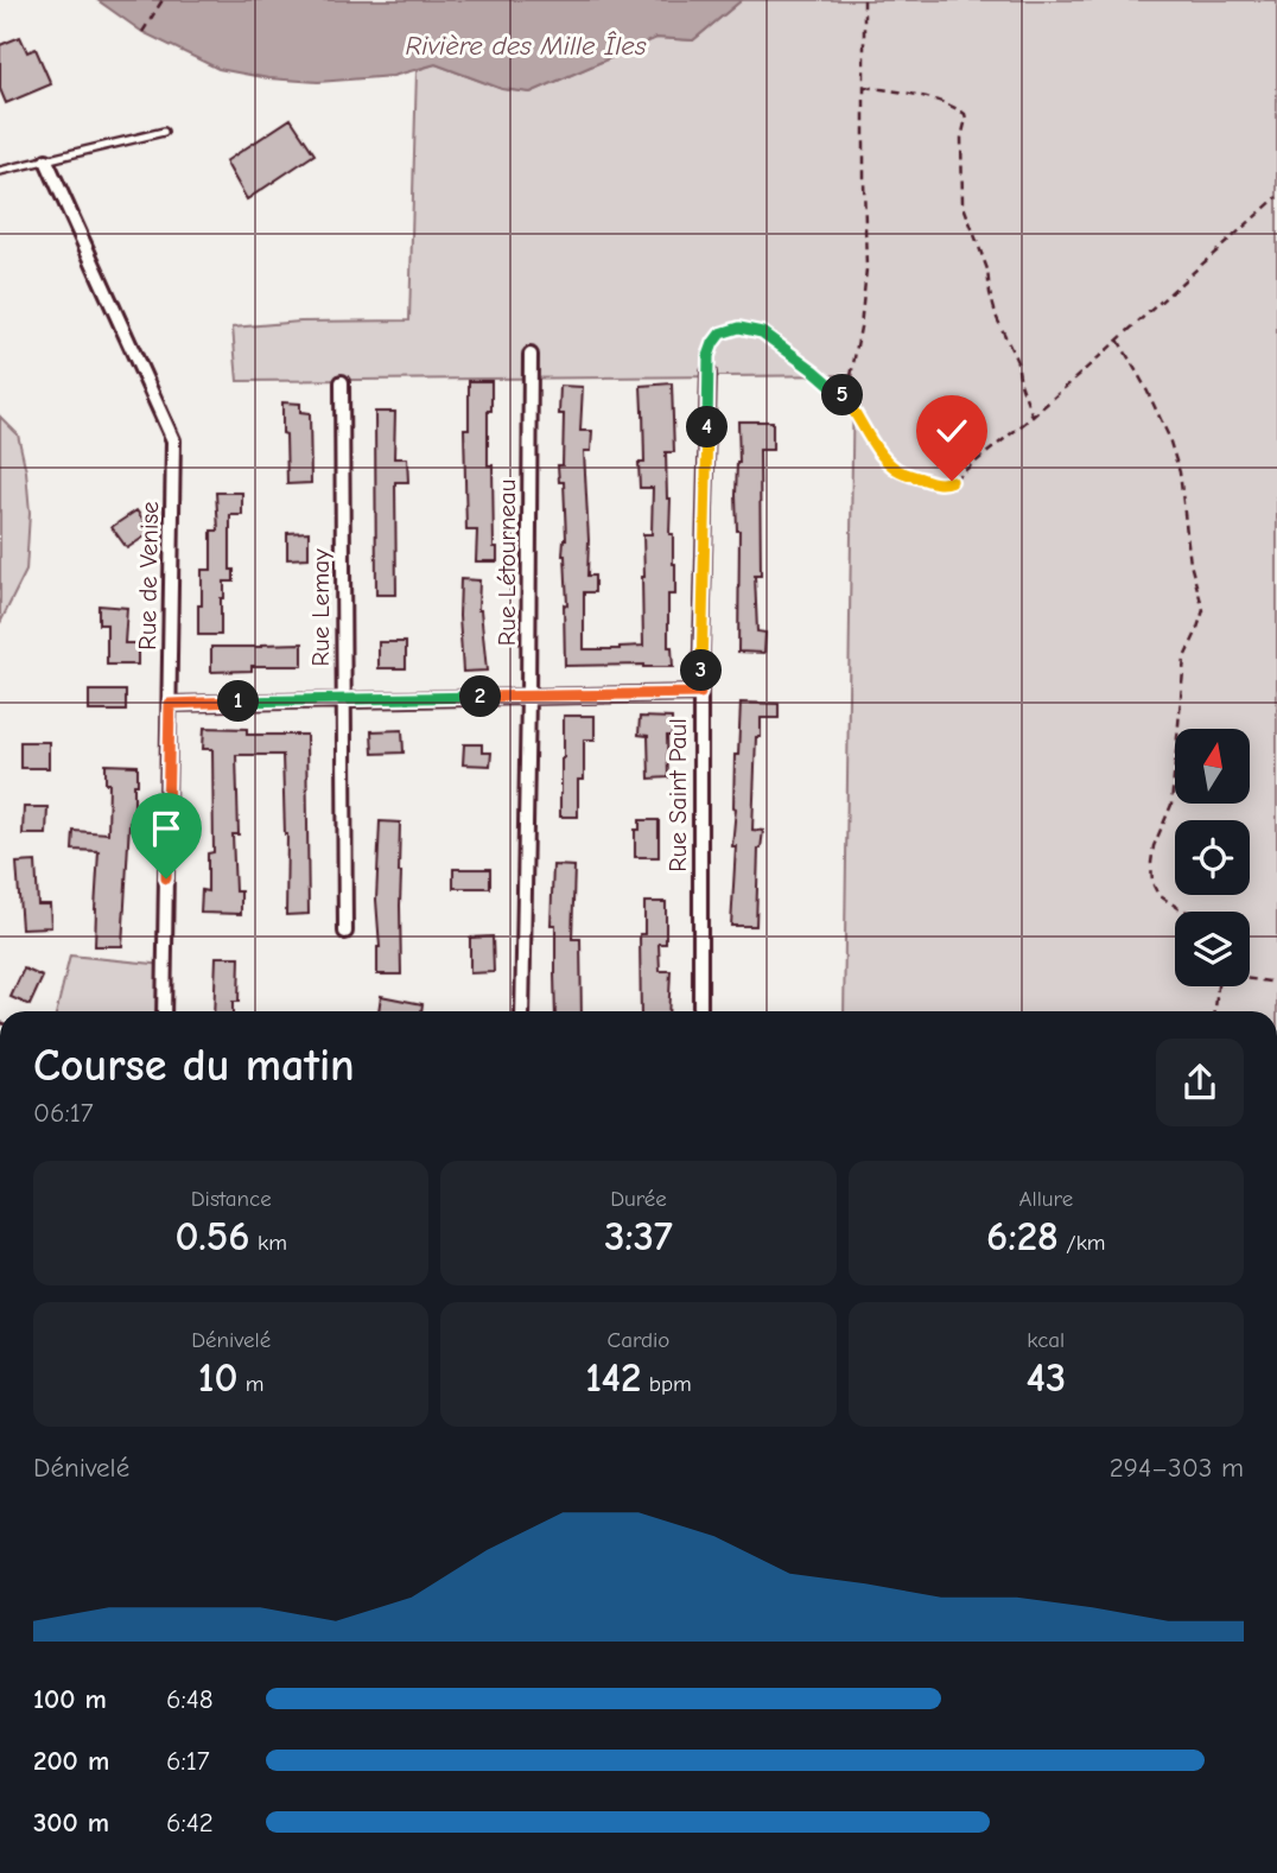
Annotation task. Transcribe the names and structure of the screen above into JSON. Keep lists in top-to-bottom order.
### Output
{
  "streets": {
    "street": [
      "Rue Létourneau",
      "Rue de Venise",
      "Rue Lemay",
      "Rue Saint Paul"
    ]
  },
  "water": ["Rivière des Mille Îles"],
  "north": "top",
  "page": {
    "pins": [
      "5",
      "4",
      "3",
      "2",
      "1"
    ],
    "heading": ["Course du matin", "06:17"],
    "stats": [
      ["Distance", "0.56 km"],
      ["Durée", "3:37"],
      ["Allure", "6:28 /km"],
      ["Dénivelé", "10 m"],
      ["Cardio", "142 bpm"],
      ["kcal", "43"]
    ],
    "chart": ["Dénivelé", "294–303 m"],
    "list": [
      {
        "name": "100 m",
        "note": "6:48"
      },
      {
        "name": "200 m",
        "note": "6:17"
      },
      {
        "name": "300 m",
        "note": "6:42"
      }
    ]
  }
}
